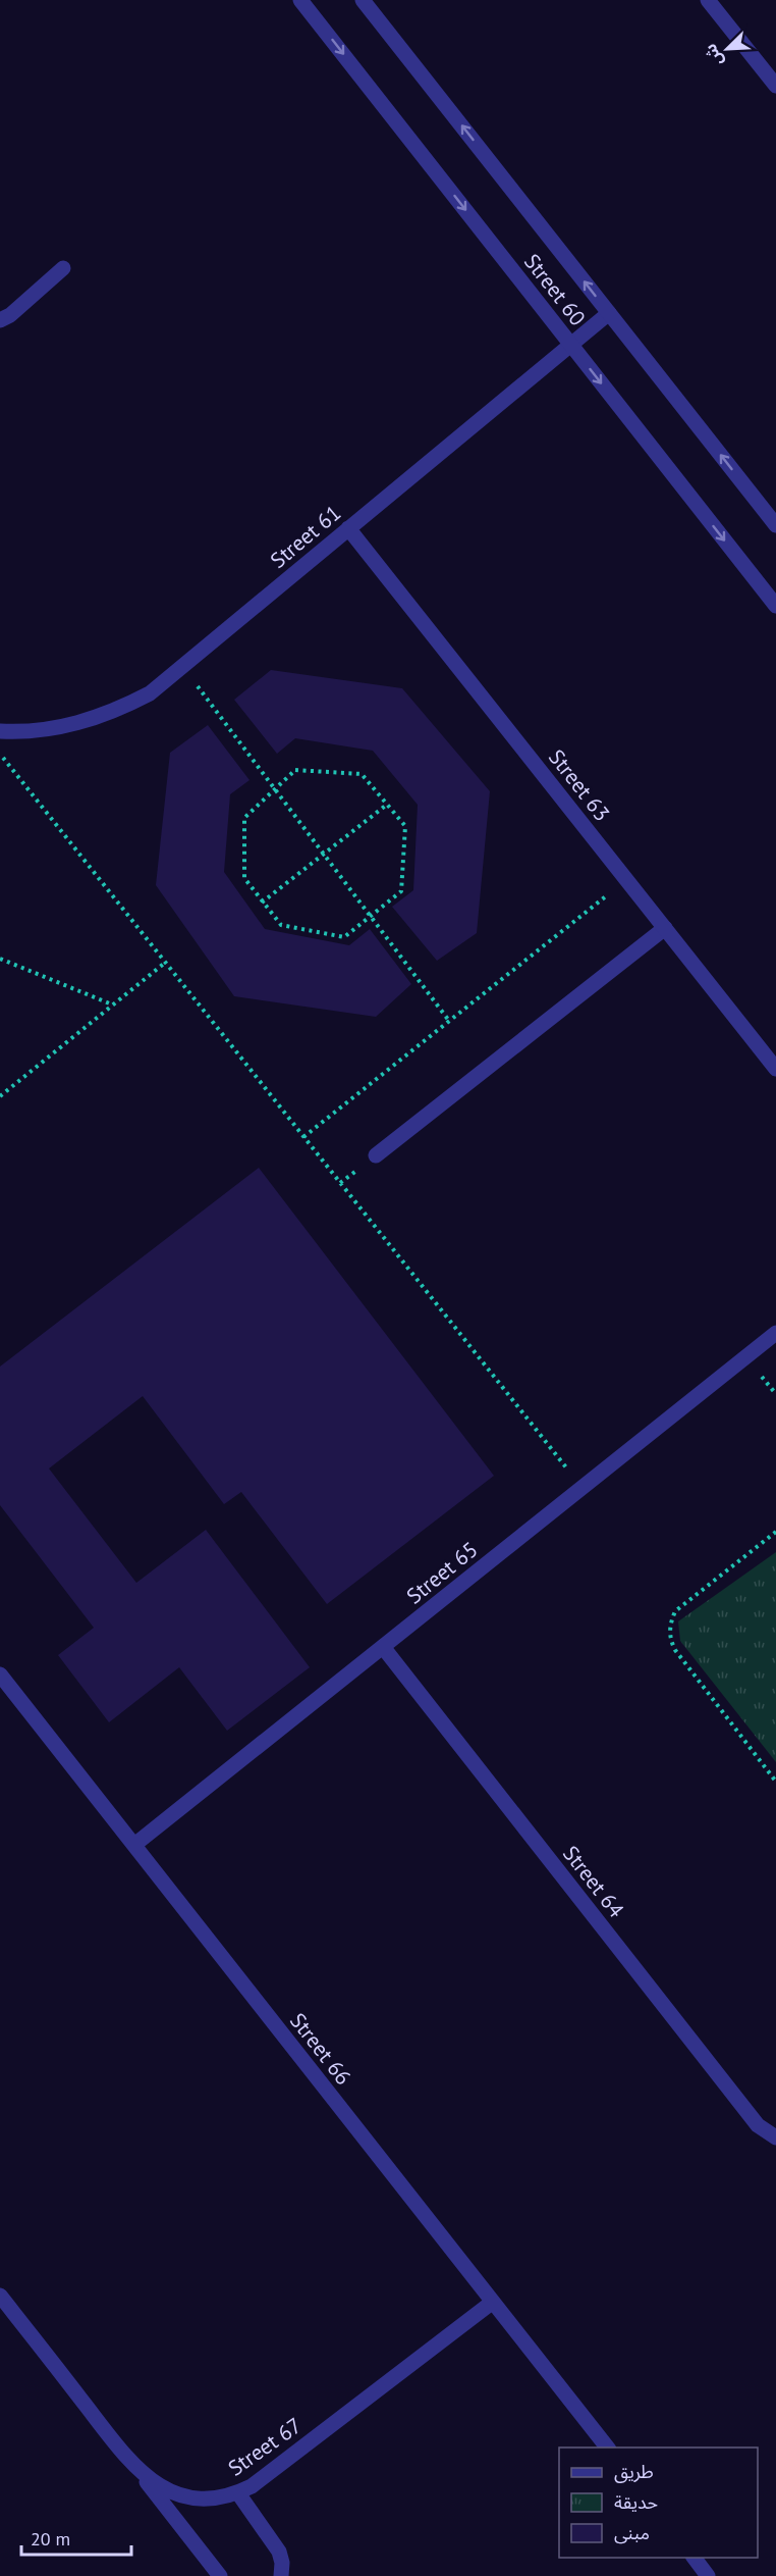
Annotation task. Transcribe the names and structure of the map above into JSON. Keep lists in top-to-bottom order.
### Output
{
  "streets": {
    "street": [
      "Street 60",
      "Street 61",
      "Street 63",
      "Street 65",
      "Street 64",
      "Street 66",
      "Street 67"
    ]
  },
  "crossings": [
    ["Street 60", "Street 61"],
    ["Street 61", "Street 63"],
    ["Street 65", "Street 64"],
    ["Street 65", "Street 66"],
    ["Street 66", "Street 67"]
  ],
  "legend": ["طريق", "حديقة", "مبنى"],
  "scale_bar": "20 m",
  "north": "bottom left"
}
